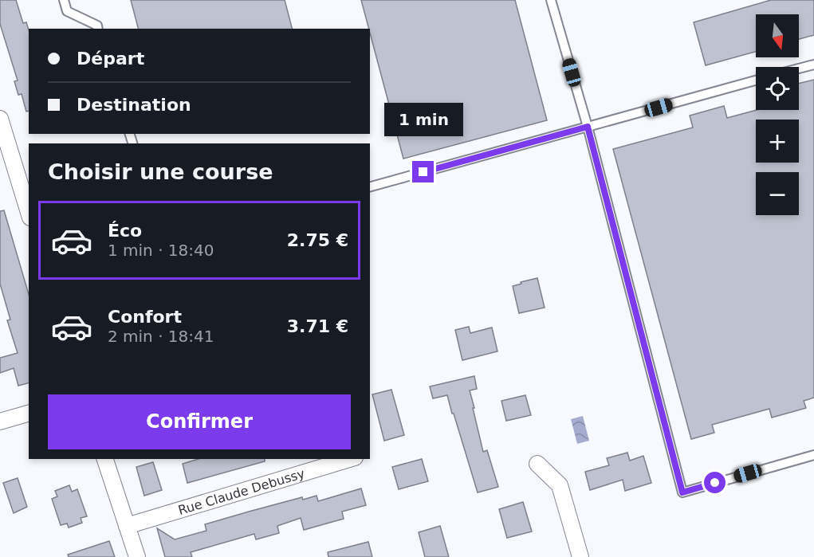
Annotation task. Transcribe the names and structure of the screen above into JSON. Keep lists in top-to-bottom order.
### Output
{
  "streets": {
    "street": ["Rue Claude Debussy"]
  },
  "north": "bottom",
  "page": {
    "map_buttons": ["+", "−"],
    "banner": ["Départ", "Destination"],
    "bubble": "1 min",
    "heading": "Choisir une course",
    "list": [
      {
        "name": "Éco",
        "note": "1 min · 18:40",
        "value": "2.75 €"
      },
      {
        "name": "Confort",
        "note": "2 min · 18:41",
        "value": "3.71 €"
      }
    ],
    "buttons": "Confirmer"
  }
}
